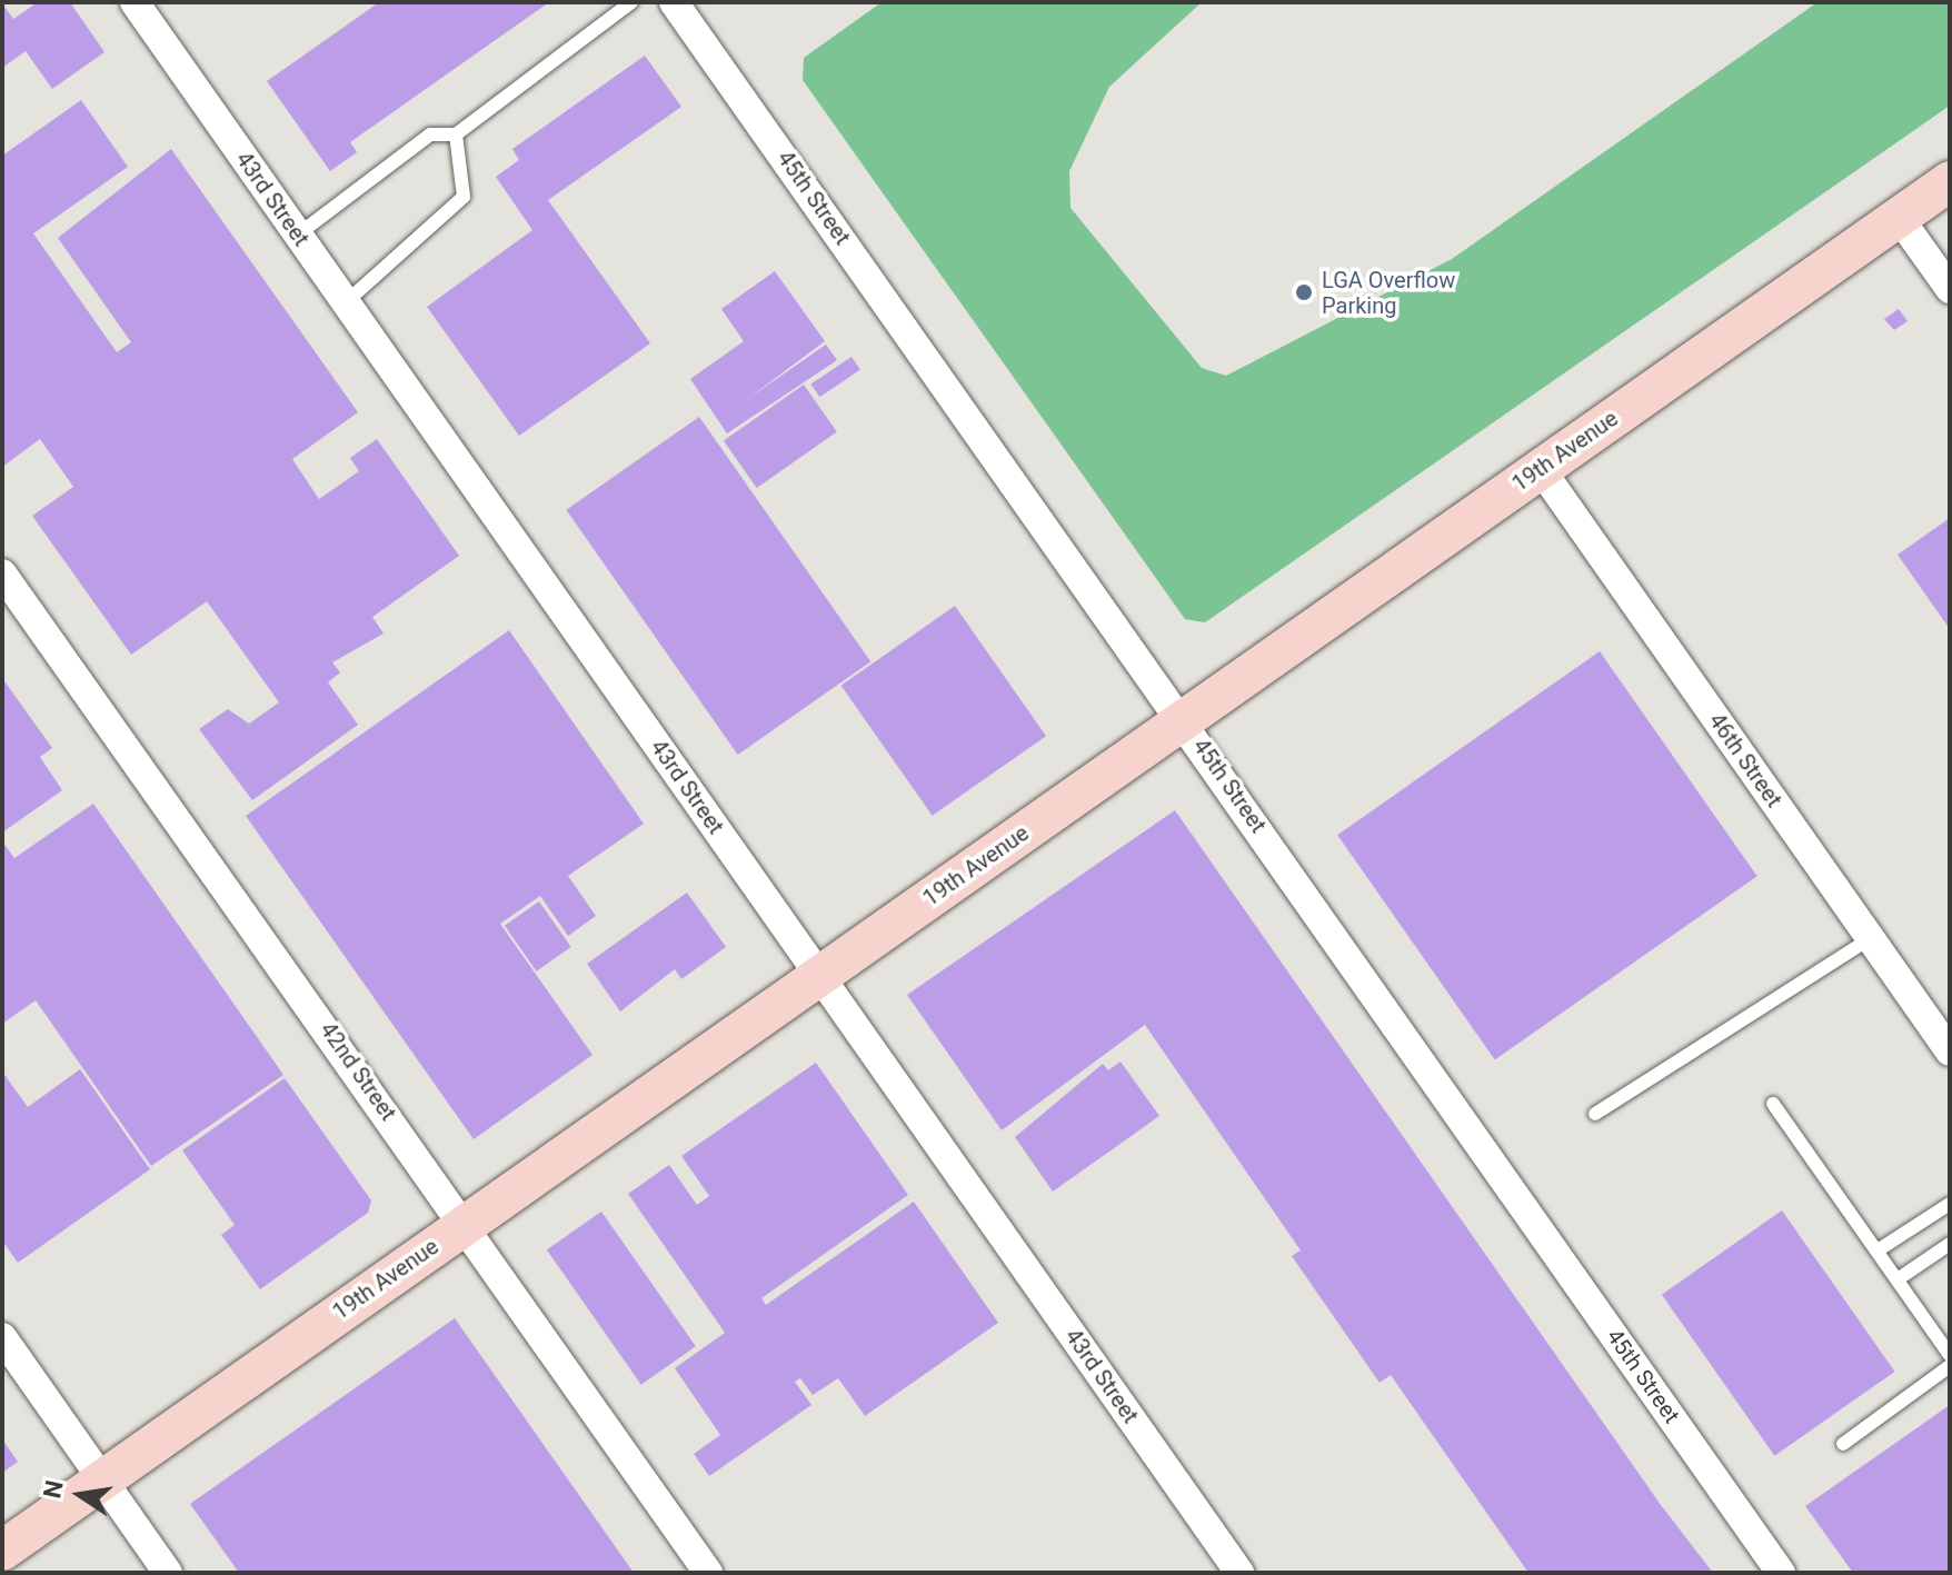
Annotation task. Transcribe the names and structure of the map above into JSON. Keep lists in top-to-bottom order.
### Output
{
  "streets": {
    "street": [
      "45th Street",
      "43rd Street",
      "19th Avenue",
      "46th Street",
      "42nd Street"
    ]
  },
  "crossings": [
    ["45th Street", "19th Avenue"],
    ["43rd Street", "19th Avenue"],
    ["19th Avenue", "46th Street"],
    ["19th Avenue", "42nd Street"]
  ],
  "places": ["LGA Overflow Parking"],
  "north": "left"
}
